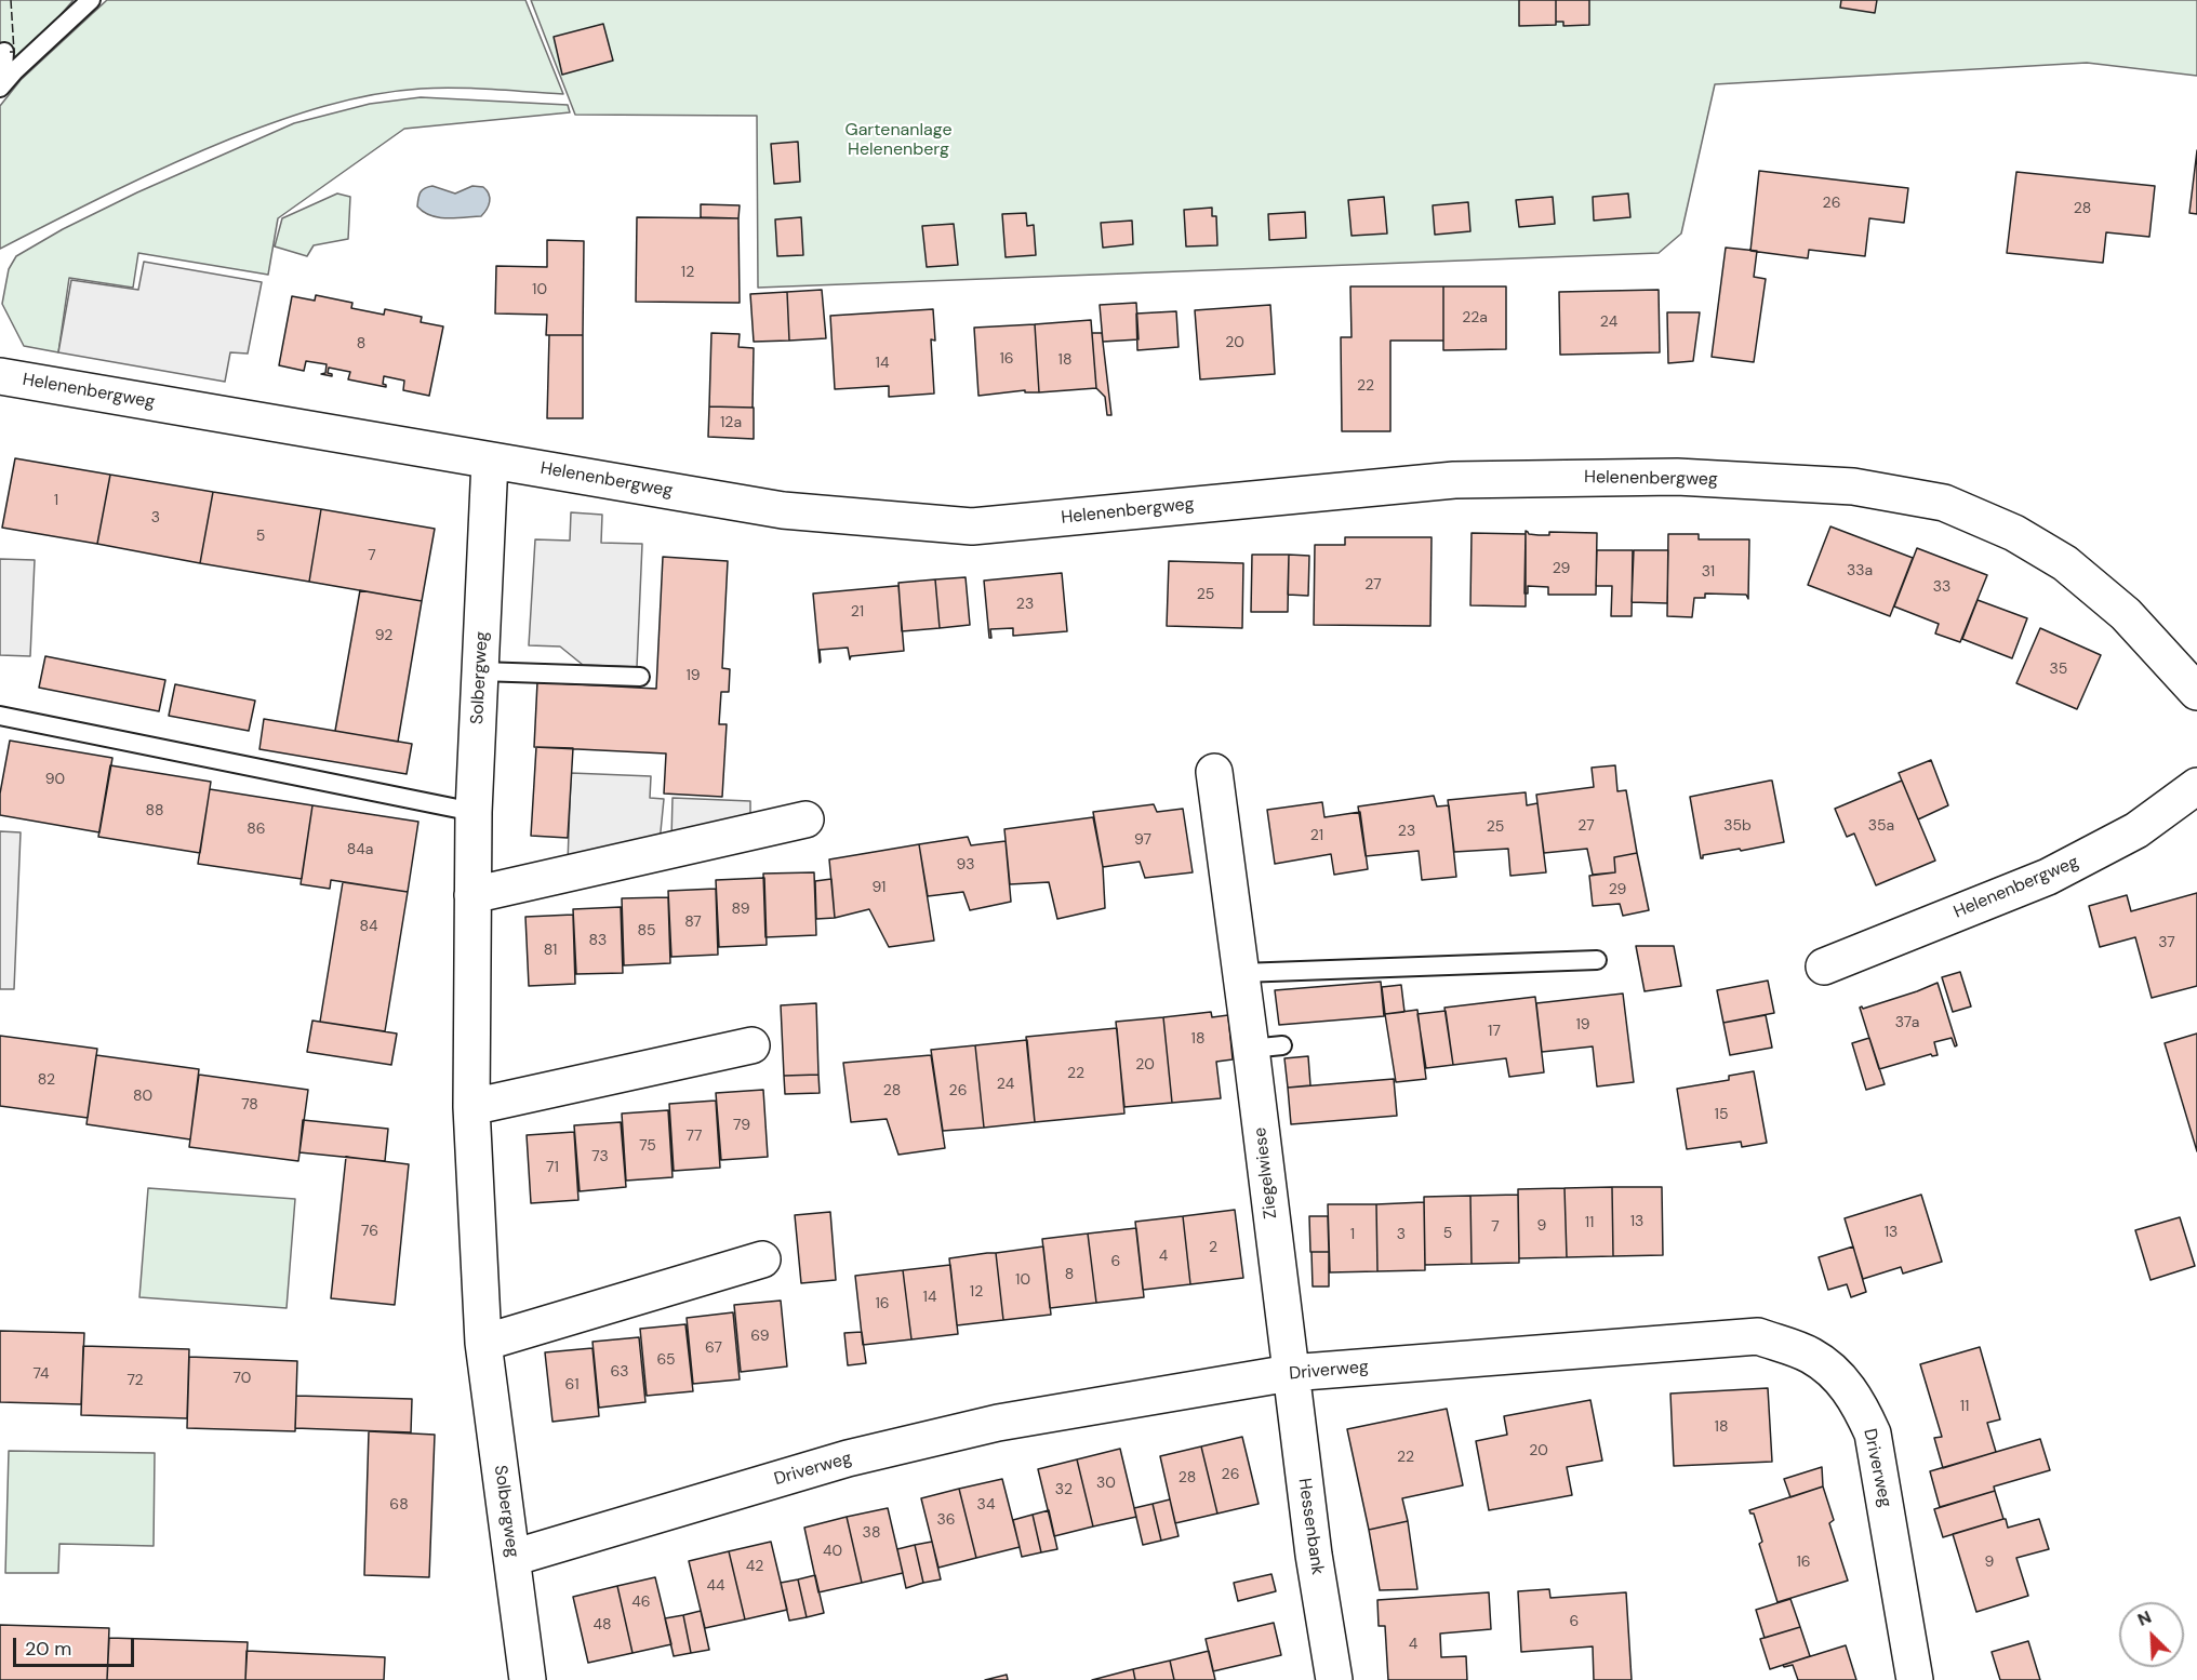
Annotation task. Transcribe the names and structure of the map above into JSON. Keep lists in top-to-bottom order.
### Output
{
  "streets": {
    "street": [
      "Helenenbergweg",
      "Solbergweg",
      "Ziegelwiese",
      "Driverweg",
      "Hessenbank"
    ]
  },
  "crossings": [
    ["Helenenbergweg", "Solbergweg"],
    ["Solbergweg", "Driverweg"],
    ["Ziegelwiese", "Driverweg"],
    ["Ziegelwiese", "Hessenbank"],
    ["Driverweg", "Hessenbank"]
  ],
  "parks": ["Gartenanlage Helenenberg"],
  "house_numbers": [
    "26",
    "28",
    "12",
    "10",
    "22a",
    "24",
    "20",
    "8",
    "16",
    "18",
    "14",
    "22",
    "12a",
    "1",
    "3",
    "5",
    "7",
    "29",
    "33a",
    "31",
    "27",
    "33",
    "25",
    "23",
    "21",
    "92",
    "35",
    "19",
    "90",
    "88",
    "27",
    "35b",
    "35a",
    "25",
    "86",
    "23",
    "21",
    "97",
    "84a",
    "93",
    "91",
    "29",
    "89",
    "87",
    "84",
    "85",
    "83",
    "37",
    "81",
    "37a",
    "19",
    "17",
    "18",
    "20",
    "22",
    "82",
    "24",
    "28",
    "26",
    "80",
    "78",
    "15",
    "79",
    "77",
    "75",
    "73",
    "71",
    "13",
    "11",
    "9",
    "7",
    "76",
    "13",
    "5",
    "1",
    "3",
    "2",
    "4",
    "6",
    "8",
    "10",
    "12",
    "14",
    "16",
    "69",
    "67",
    "65",
    "63",
    "74",
    "70",
    "72",
    "61",
    "11",
    "18",
    "20",
    "22",
    "26",
    "28",
    "30",
    "32",
    "68",
    "34",
    "36",
    "38",
    "40",
    "16",
    "9",
    "42",
    "44",
    "46",
    "6",
    "48",
    "4"
  ],
  "scale_bar": "20 m",
  "north": "top left"
}
